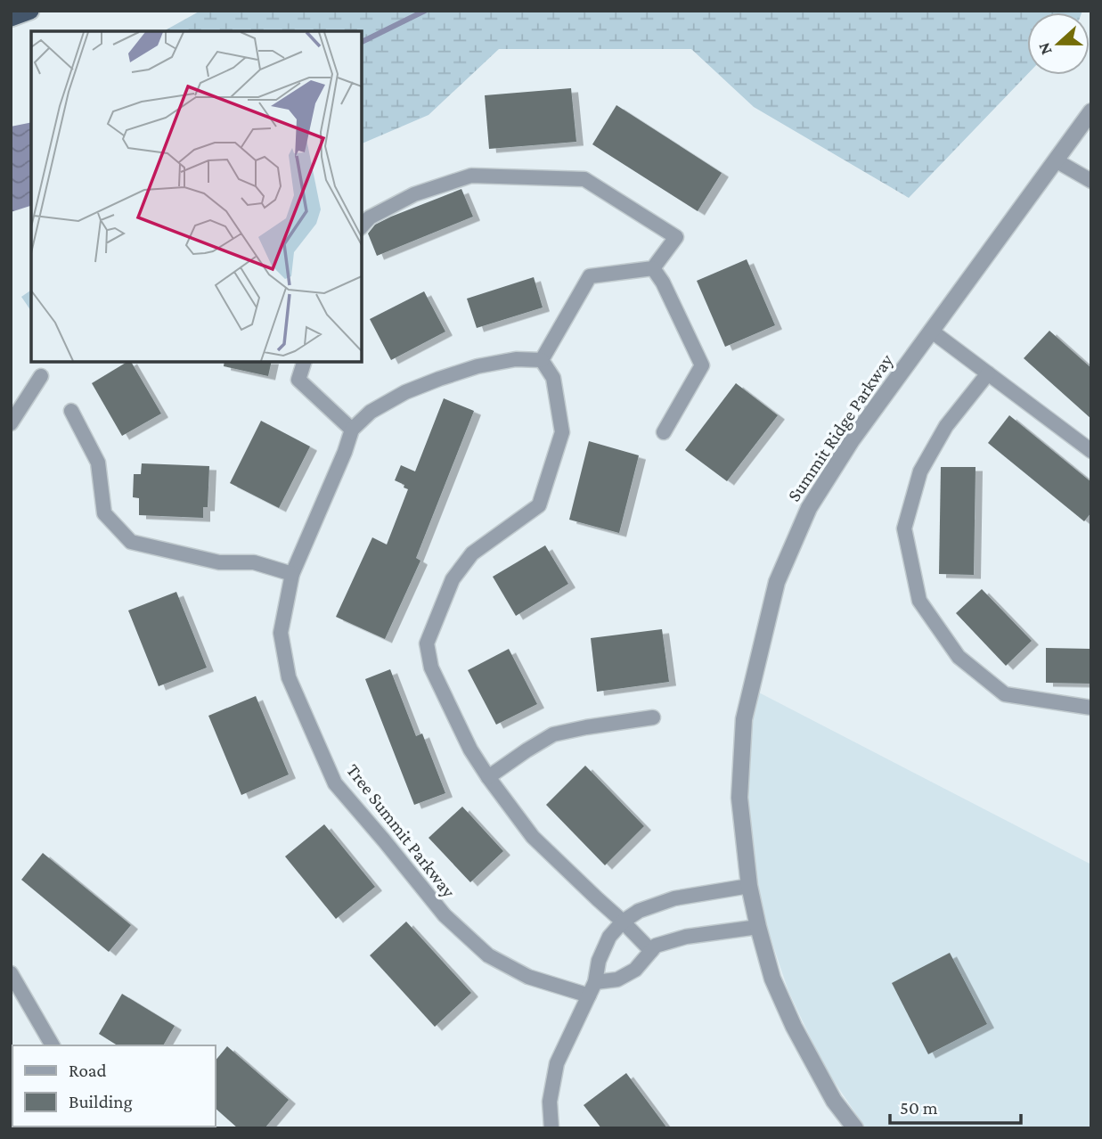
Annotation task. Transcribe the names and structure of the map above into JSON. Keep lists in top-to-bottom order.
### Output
{
  "streets": {
    "street": ["Summit Ridge Parkway", "Tree Summit Parkway"]
  },
  "legend": ["Road", "Building"],
  "scale_bar": "50 m",
  "north": "left"
}
